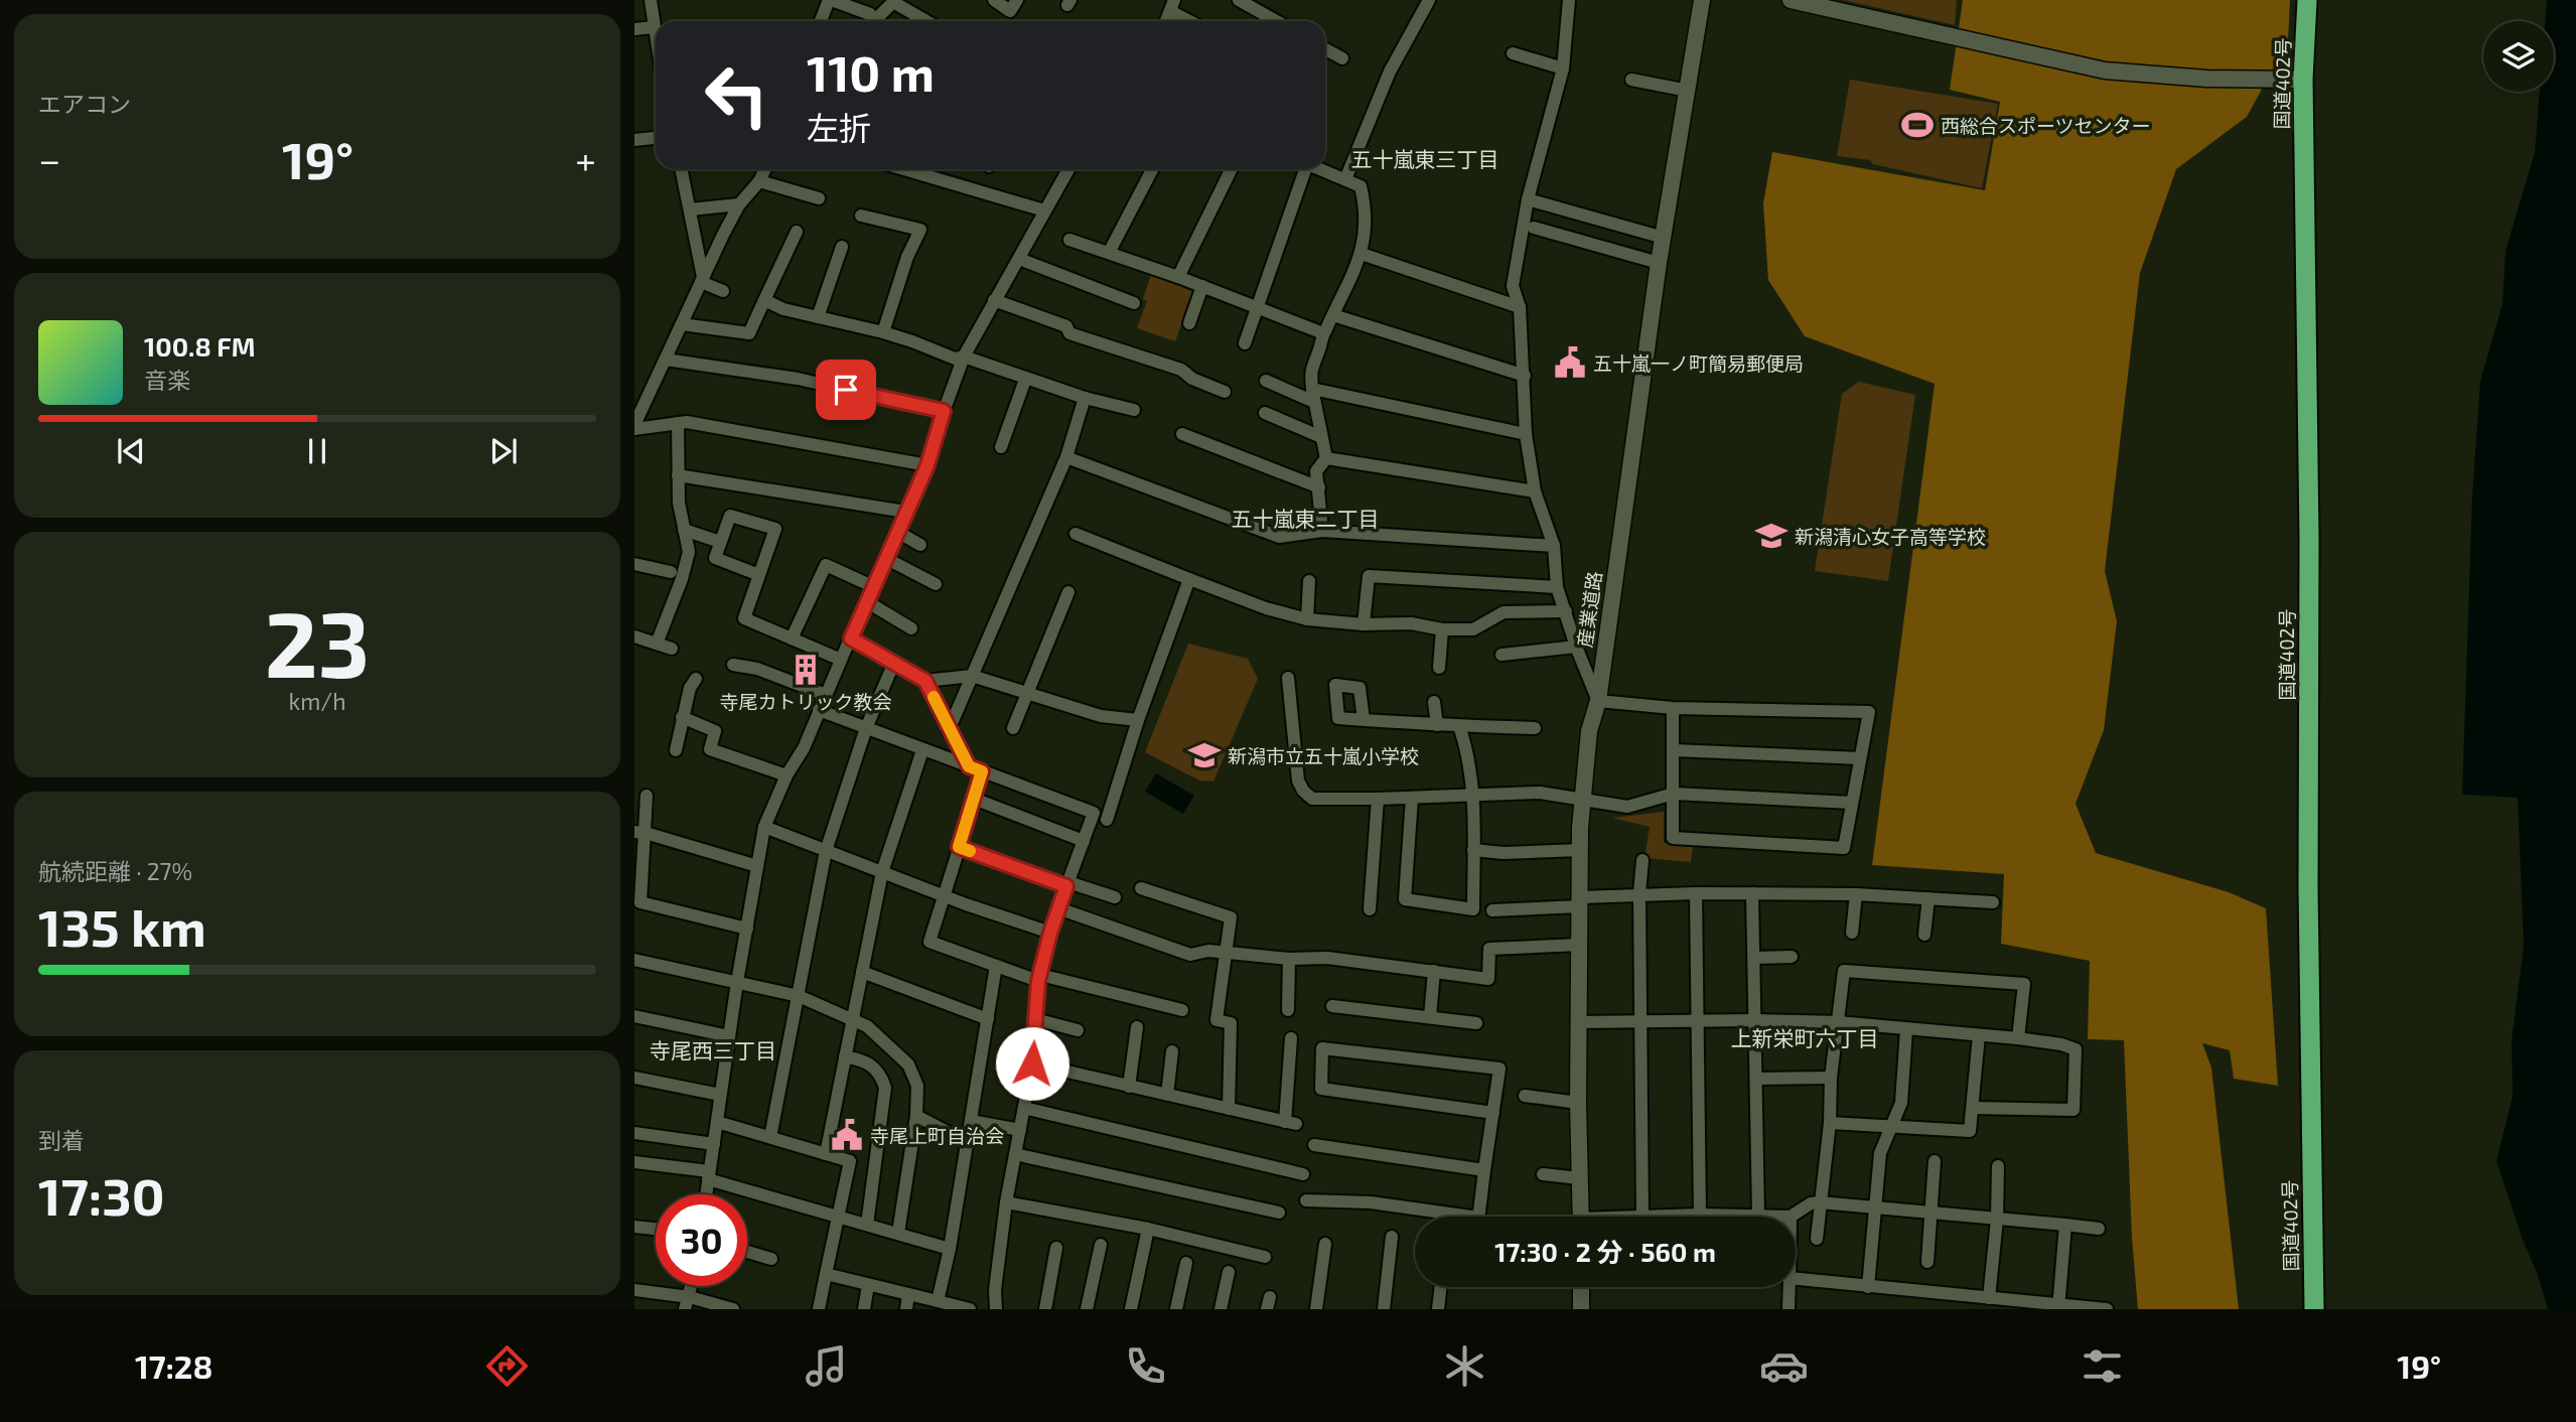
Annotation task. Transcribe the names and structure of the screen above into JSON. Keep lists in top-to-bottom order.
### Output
{
  "streets": {
    "highway": ["国道402号"],
    "street": ["産業道路"]
  },
  "districts": [
    "五十嵐東三丁目",
    "五十嵐東二丁目",
    "上新栄町六丁目",
    "寺尾西三丁目"
  ],
  "places": {
    "sports": ["西総合スポーツセンター"],
    "public building": ["五十嵐一ノ町簡易郵便局", "寺尾上町自治会"],
    "school or university": ["新潟清心女子高等学校", "新潟市立五十嵐小学校"],
    "building": ["寺尾カトリック教会"]
  },
  "page": {
    "tile": [
      "エアコン",
      ["23", "km/h"],
      ["航続距離 · 27%", "135 km"],
      ["到着", "17:30"]
    ],
    "turn": ["110 m", "左折"],
    "heat": ["−", "19°", "+"],
    "song": ["100.8 FM", "音楽"],
    "limit": "30",
    "trip": "17:30 · 2 分 · 560 m",
    "tabs": ["17:28", "19°"]
  }
}
